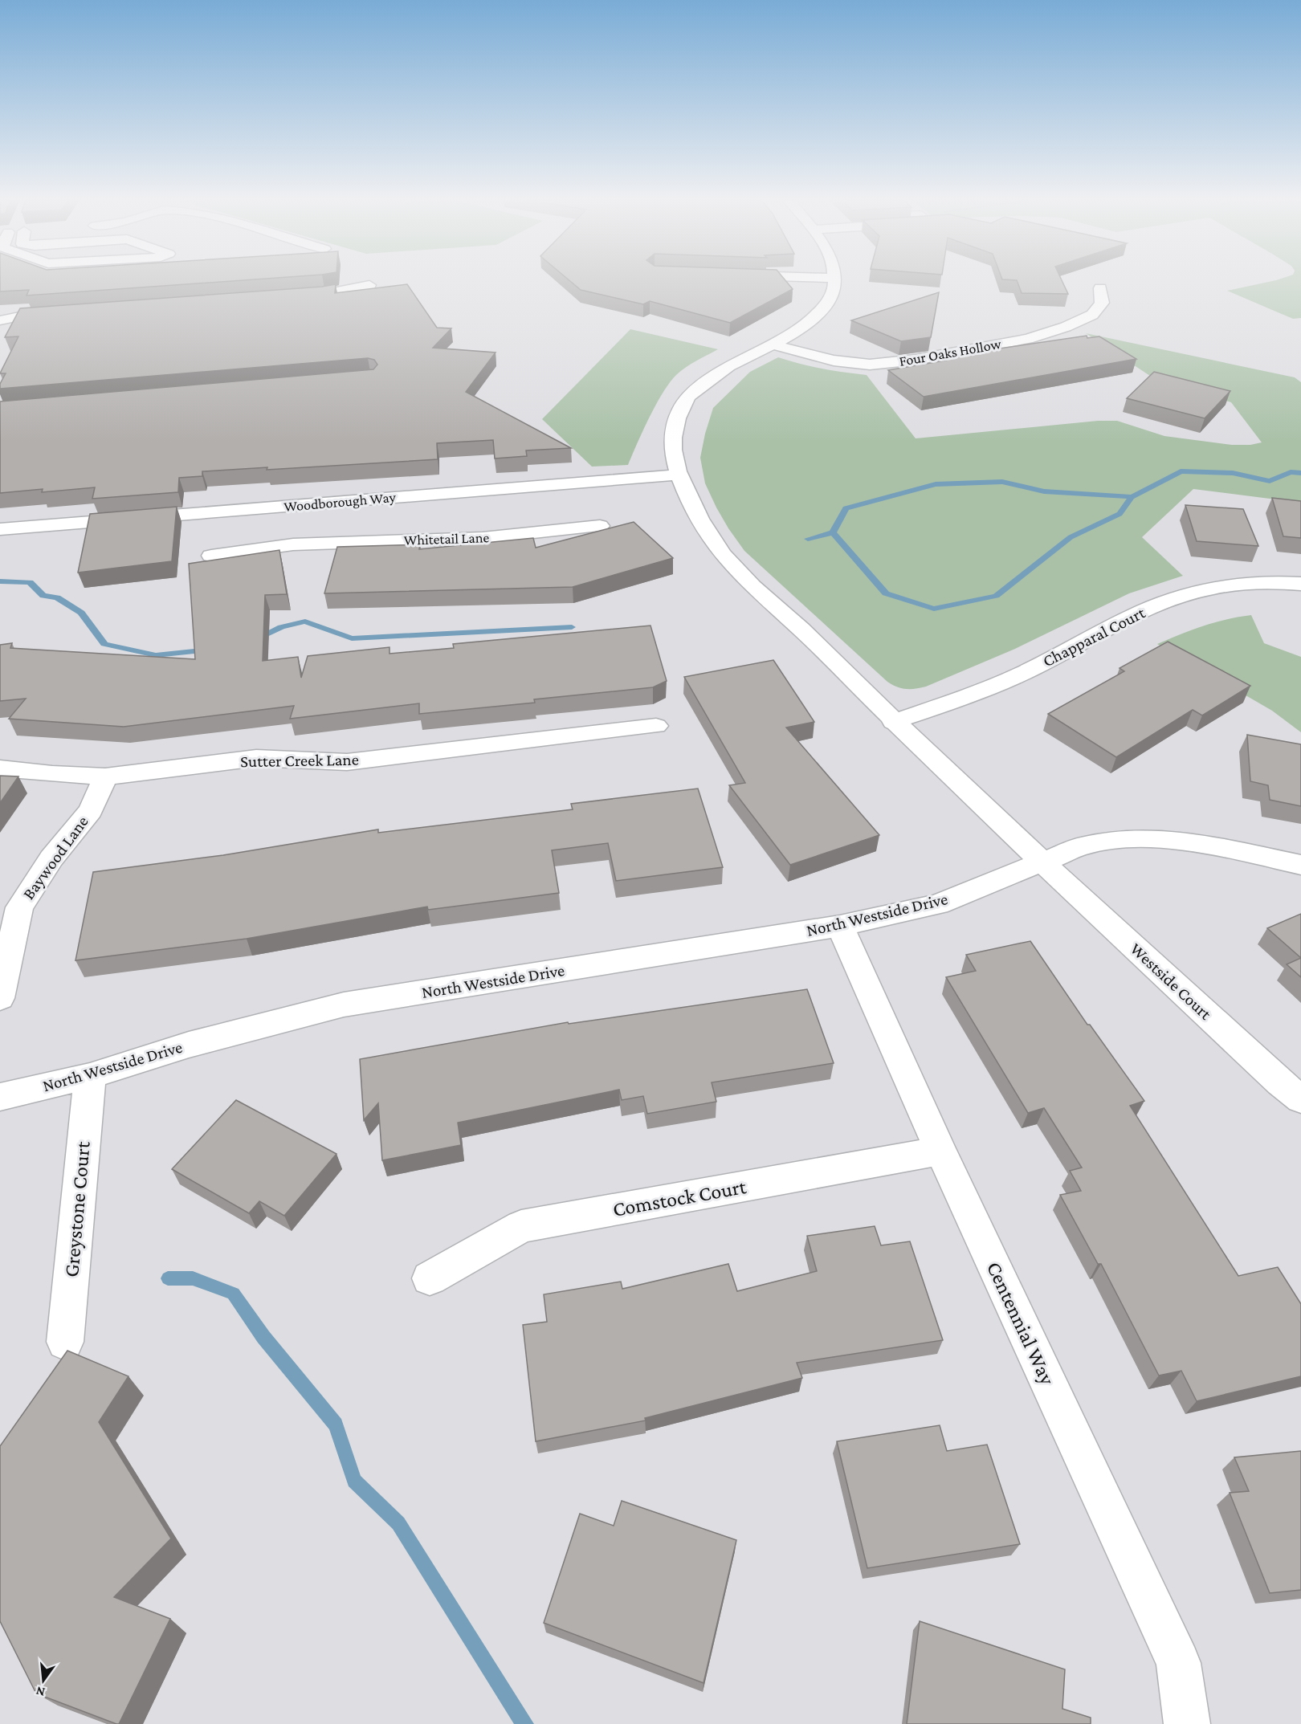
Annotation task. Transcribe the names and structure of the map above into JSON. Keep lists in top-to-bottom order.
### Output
{
  "streets": {
    "street": [
      "Four Oaks Hollow",
      "Woodborough Way",
      "Whitetail Lane",
      "Chapparal Court",
      "Sutter Creek Lane",
      "Baywood Lane",
      "North Westside Drive",
      "Westside Court",
      "Comstock Court",
      "Greystone Court",
      "Centennial Way"
    ]
  },
  "crossings": [
    ["Woodborough Way", "Whitetail Lane"],
    ["Sutter Creek Lane", "Baywood Lane"],
    ["North Westside Drive", "Westside Court"],
    ["North Westside Drive", "Greystone Court"],
    ["North Westside Drive", "Centennial Way"],
    ["Comstock Court", "Centennial Way"]
  ],
  "north": "bottom"
}
